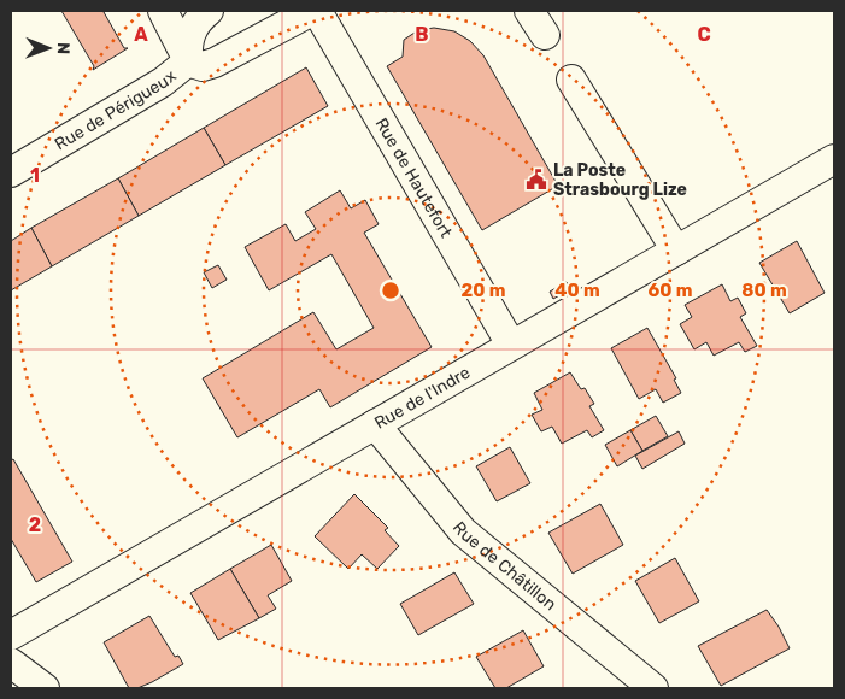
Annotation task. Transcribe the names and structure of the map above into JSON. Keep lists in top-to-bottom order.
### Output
{
  "streets": {
    "street": [
      "Rue de Périgueux",
      "Rue de Hautefort",
      "Rue de l'Indre",
      "Rue de Châtillon"
    ]
  },
  "crossings": [
    ["Rue de Hautefort", "Rue de l'Indre"],
    ["Rue de l'Indre", "Rue de Châtillon"]
  ],
  "places": {
    "public building": ["La Poste Strasbourg Lize"]
  },
  "north": "right",
  "grid": {
    "columns": ["A", "B", "C"],
    "rows": ["1", "2"]
  },
  "rings": [
    "20 m",
    "40 m",
    "60 m",
    "80 m"
  ]
}
